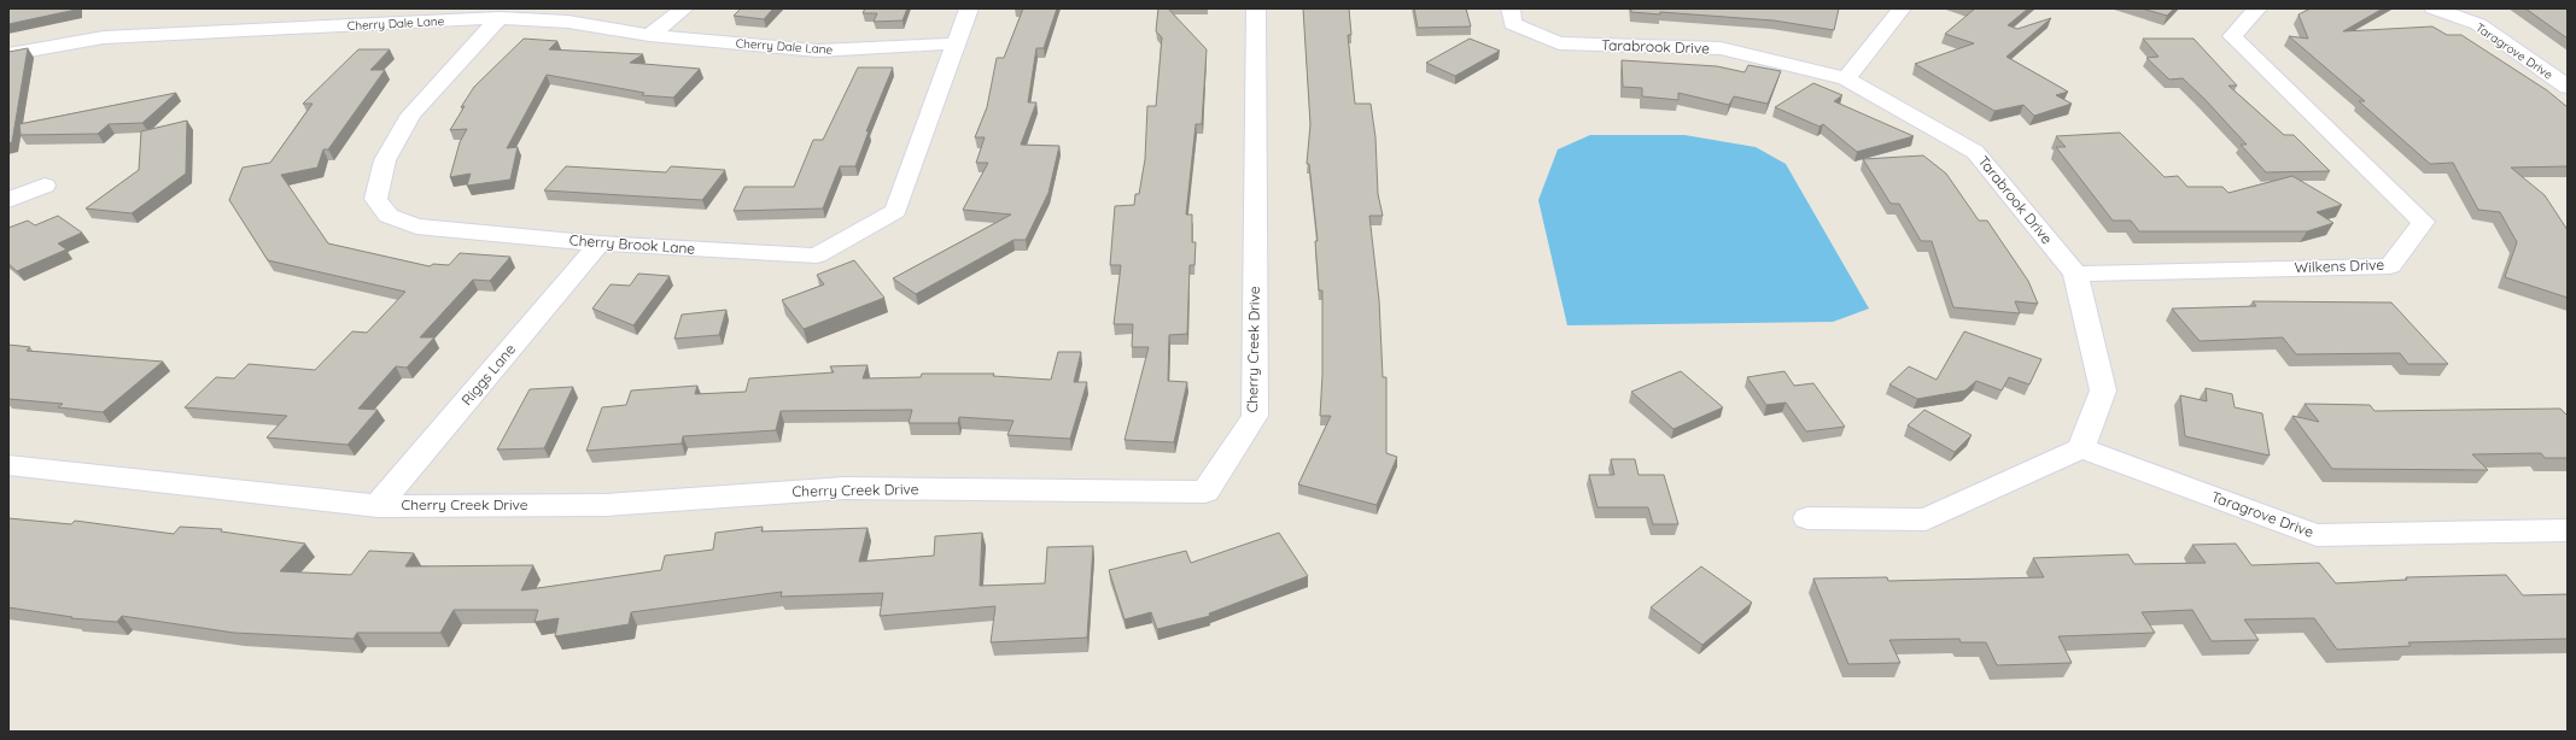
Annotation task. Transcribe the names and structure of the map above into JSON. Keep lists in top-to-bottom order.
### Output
{
  "streets": {
    "street": [
      "Cherry Dale Lane",
      "Tarabrook Drive",
      "Taragrove Drive",
      "Cherry Brook Lane",
      "Wilkens Drive",
      "Cherry Creek Drive",
      "Riggs Lane"
    ]
  },
  "crossings": [
    ["Cherry Dale Lane", "Cherry Brook Lane"],
    ["Tarabrook Drive", "Taragrove Drive"],
    ["Tarabrook Drive", "Wilkens Drive"],
    ["Cherry Brook Lane", "Riggs Lane"],
    ["Cherry Creek Drive", "Riggs Lane"]
  ]
}
